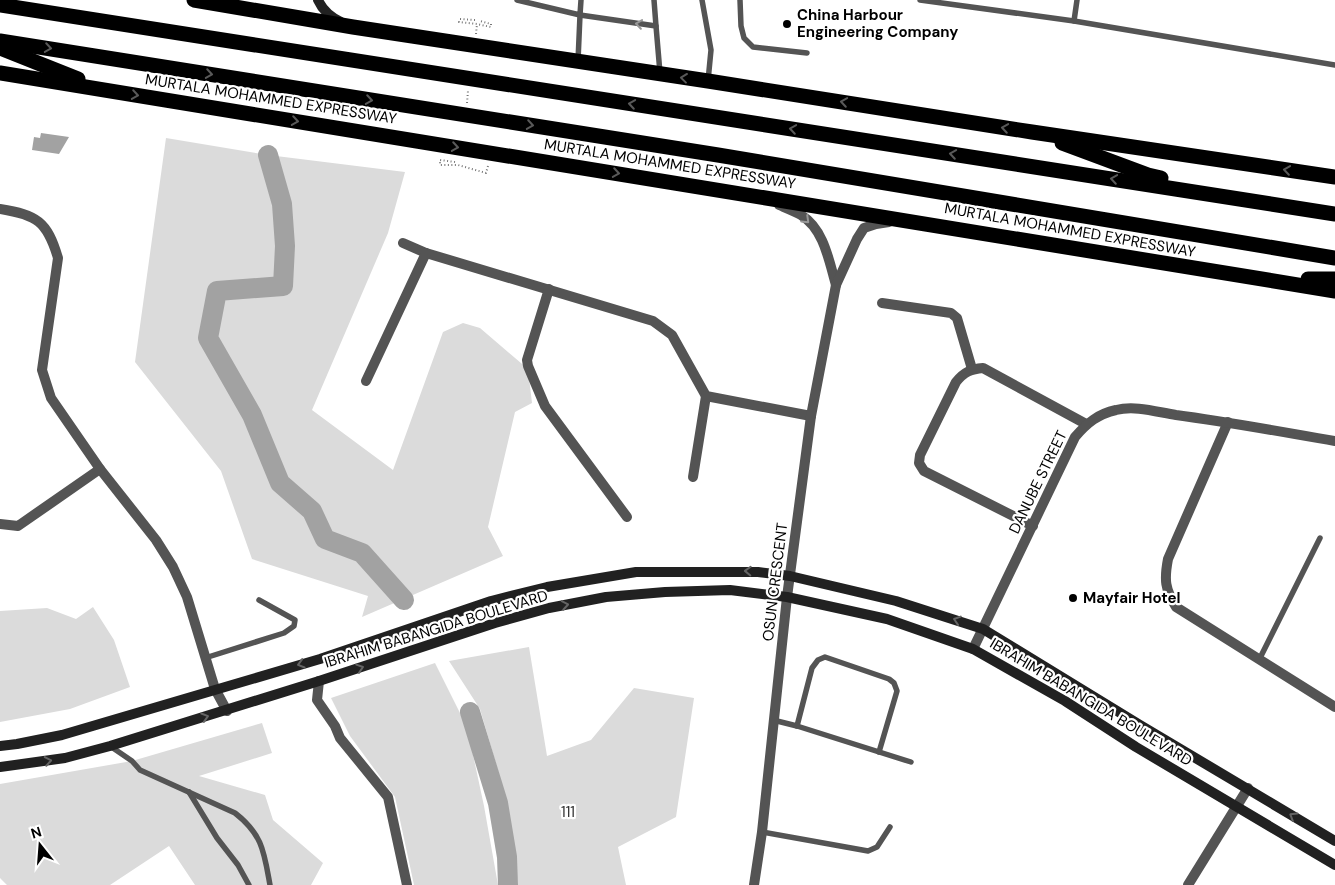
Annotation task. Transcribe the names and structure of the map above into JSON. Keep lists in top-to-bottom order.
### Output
{
  "streets": {
    "highway": ["MURTALA MOHAMMED EXPRESSWAY"],
    "street": ["DANUBE STREET", "OSUN CRESCENT", "IBRAHIM BABANGIDA BOULEVARD"]
  },
  "crossings": [
    ["DANUBE STREET", "IBRAHIM BABANGIDA BOULEVARD"],
    ["OSUN CRESCENT", "IBRAHIM BABANGIDA BOULEVARD"]
  ],
  "parks": ["111"],
  "places": ["China Harbour Engineering Company", "Mayfair Hotel"],
  "north": "top"
}
